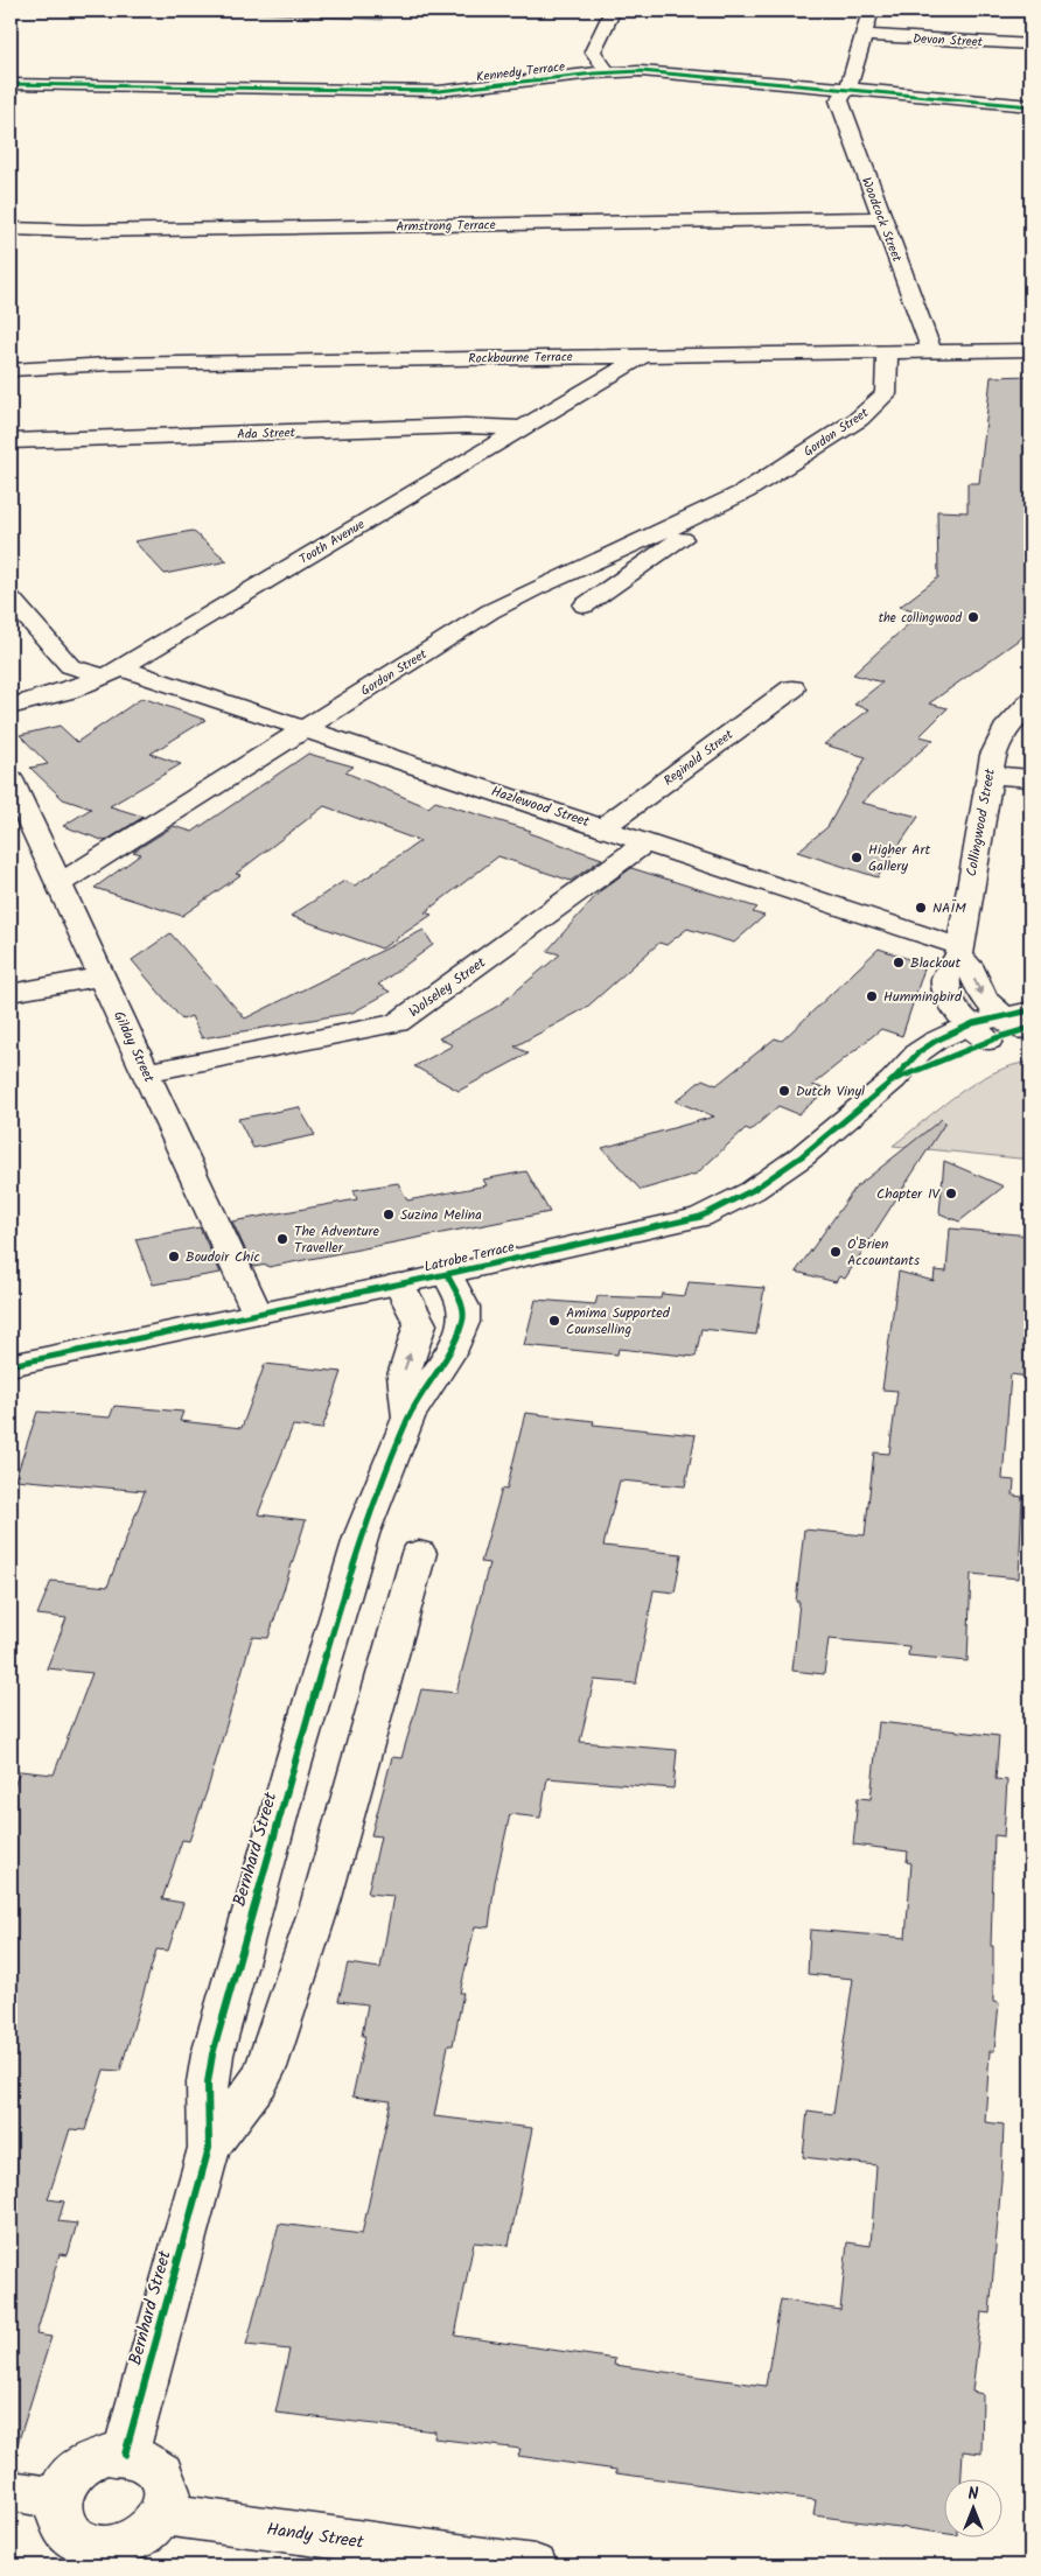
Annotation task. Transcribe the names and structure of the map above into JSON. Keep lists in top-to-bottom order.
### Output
{
  "streets": {
    "street": [
      "Devon Street",
      "Kennedy Terrace",
      "Woodcock Street",
      "Armstrong Terrace",
      "Rockbourne Terrace",
      "Gordon Street",
      "Ada Street",
      "Tooth Avenue",
      "Reginald Street",
      "Hazlewood Street",
      "Collingwood Street",
      "Wolseley Street",
      "Gilday Street",
      "Latrobe Terrace",
      "Bernhard Street",
      "Handy Street"
    ]
  },
  "crossings": [
    ["Kennedy Terrace", "Woodcock Street"],
    ["Woodcock Street", "Armstrong Terrace"],
    ["Woodcock Street", "Rockbourne Terrace"],
    ["Rockbourne Terrace", "Gordon Street"],
    ["Rockbourne Terrace", "Tooth Avenue"],
    ["Gordon Street", "Hazlewood Street"],
    ["Gordon Street", "Gilday Street"],
    ["Ada Street", "Tooth Avenue"],
    ["Tooth Avenue", "Hazlewood Street"],
    ["Reginald Street", "Hazlewood Street"],
    ["Hazlewood Street", "Collingwood Street"],
    ["Hazlewood Street", "Wolseley Street"],
    ["Collingwood Street", "Latrobe Terrace"],
    ["Wolseley Street", "Gilday Street"],
    ["Gilday Street", "Latrobe Terrace"],
    ["Latrobe Terrace", "Bernhard Street"],
    ["Bernhard Street", "Handy Street"]
  ],
  "places": [
    "the collingwood",
    "Higher Art Gallery",
    "NAÏM",
    "Blackout",
    "Hummingbird",
    "Dutch Vinyl",
    "Chapter IV",
    "Suzina Melina",
    "The Adventure Traveller",
    "O'Brien Accountants",
    "Boudoir Chic",
    "Amima Supported Counselling"
  ],
  "north": "top"
}
